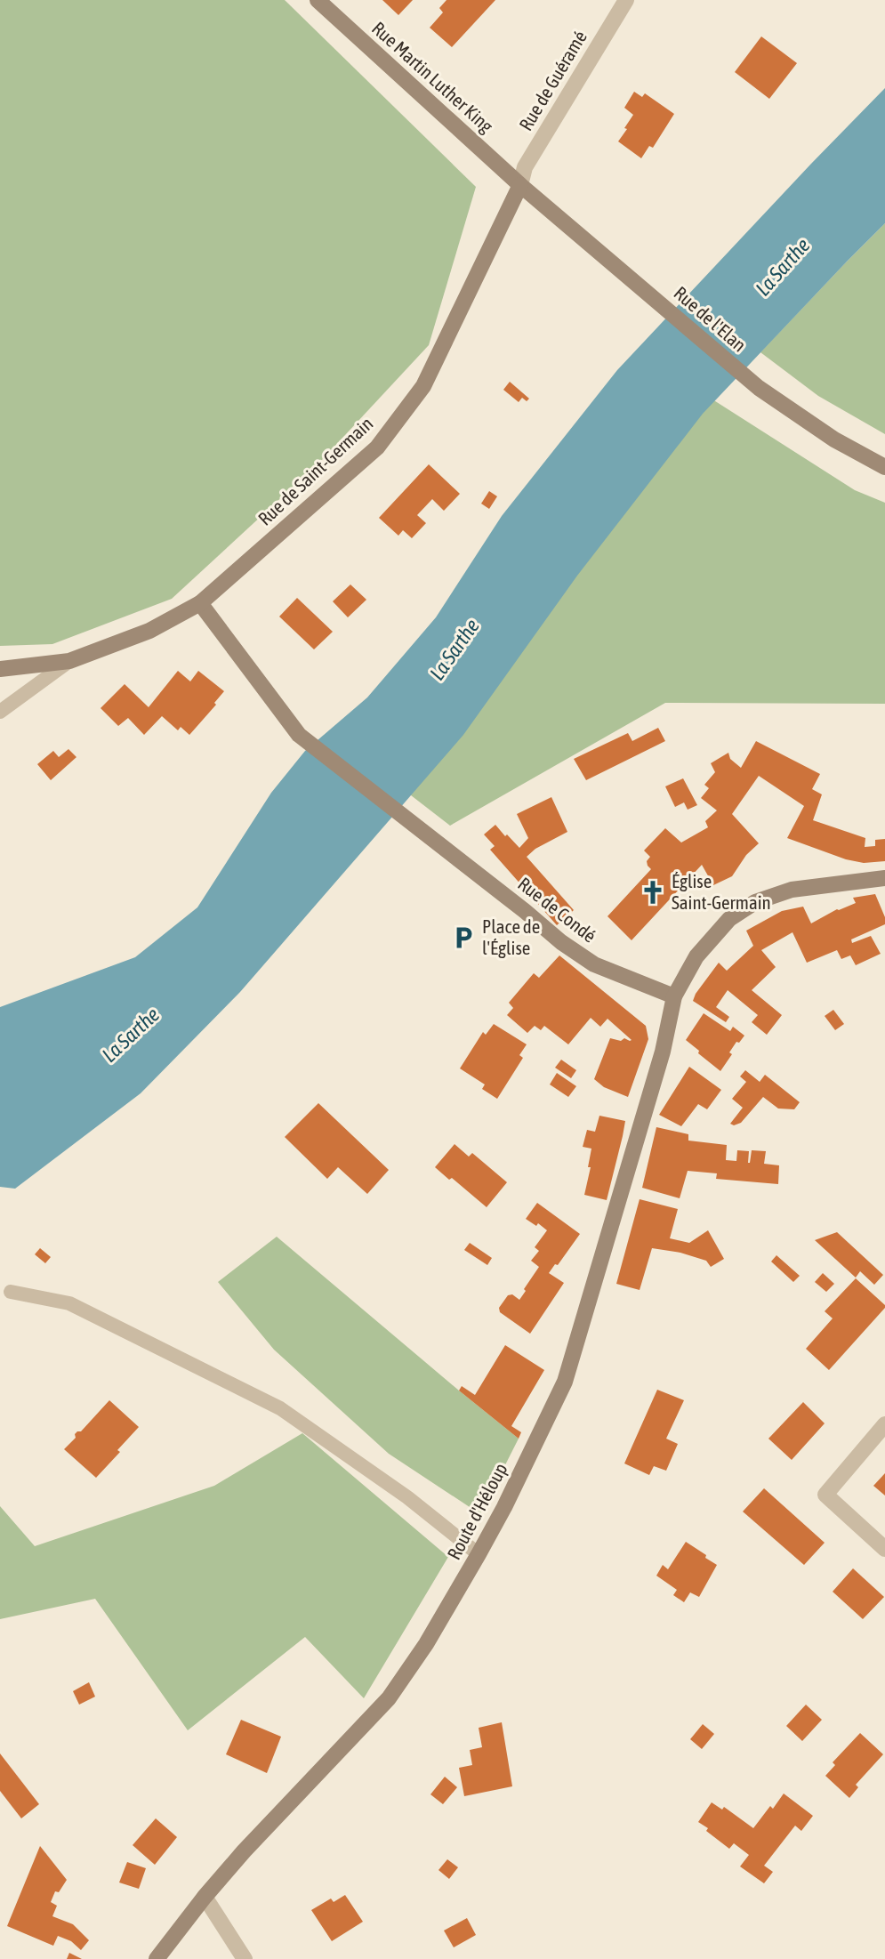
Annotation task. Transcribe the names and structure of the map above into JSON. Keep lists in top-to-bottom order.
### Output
{
  "streets": {
    "street": [
      "Rue Martin Luther King",
      "Rue de Guéramé",
      "Rue de l'Elan",
      "Rue de Saint-Germain",
      "Rue de Condé",
      "Route d'Héloup"
    ]
  },
  "crossings": [
    ["Rue Martin Luther King", "Rue de Guéramé"],
    ["Rue Martin Luther King", "Rue de l'Elan"],
    ["Rue Martin Luther King", "Rue de Saint-Germain"],
    ["Rue de Guéramé", "Rue de l'Elan"],
    ["Rue de Guéramé", "Rue de Saint-Germain"],
    ["Rue de l'Elan", "Rue de Saint-Germain"],
    ["Rue de Saint-Germain", "Rue de Condé"],
    ["Rue de Condé", "Route d'Héloup"]
  ],
  "water": ["La Sarthe"],
  "places": {
    "church": ["Église Saint-Germain"],
    "parking": ["Place de l'Église"]
  }
}
